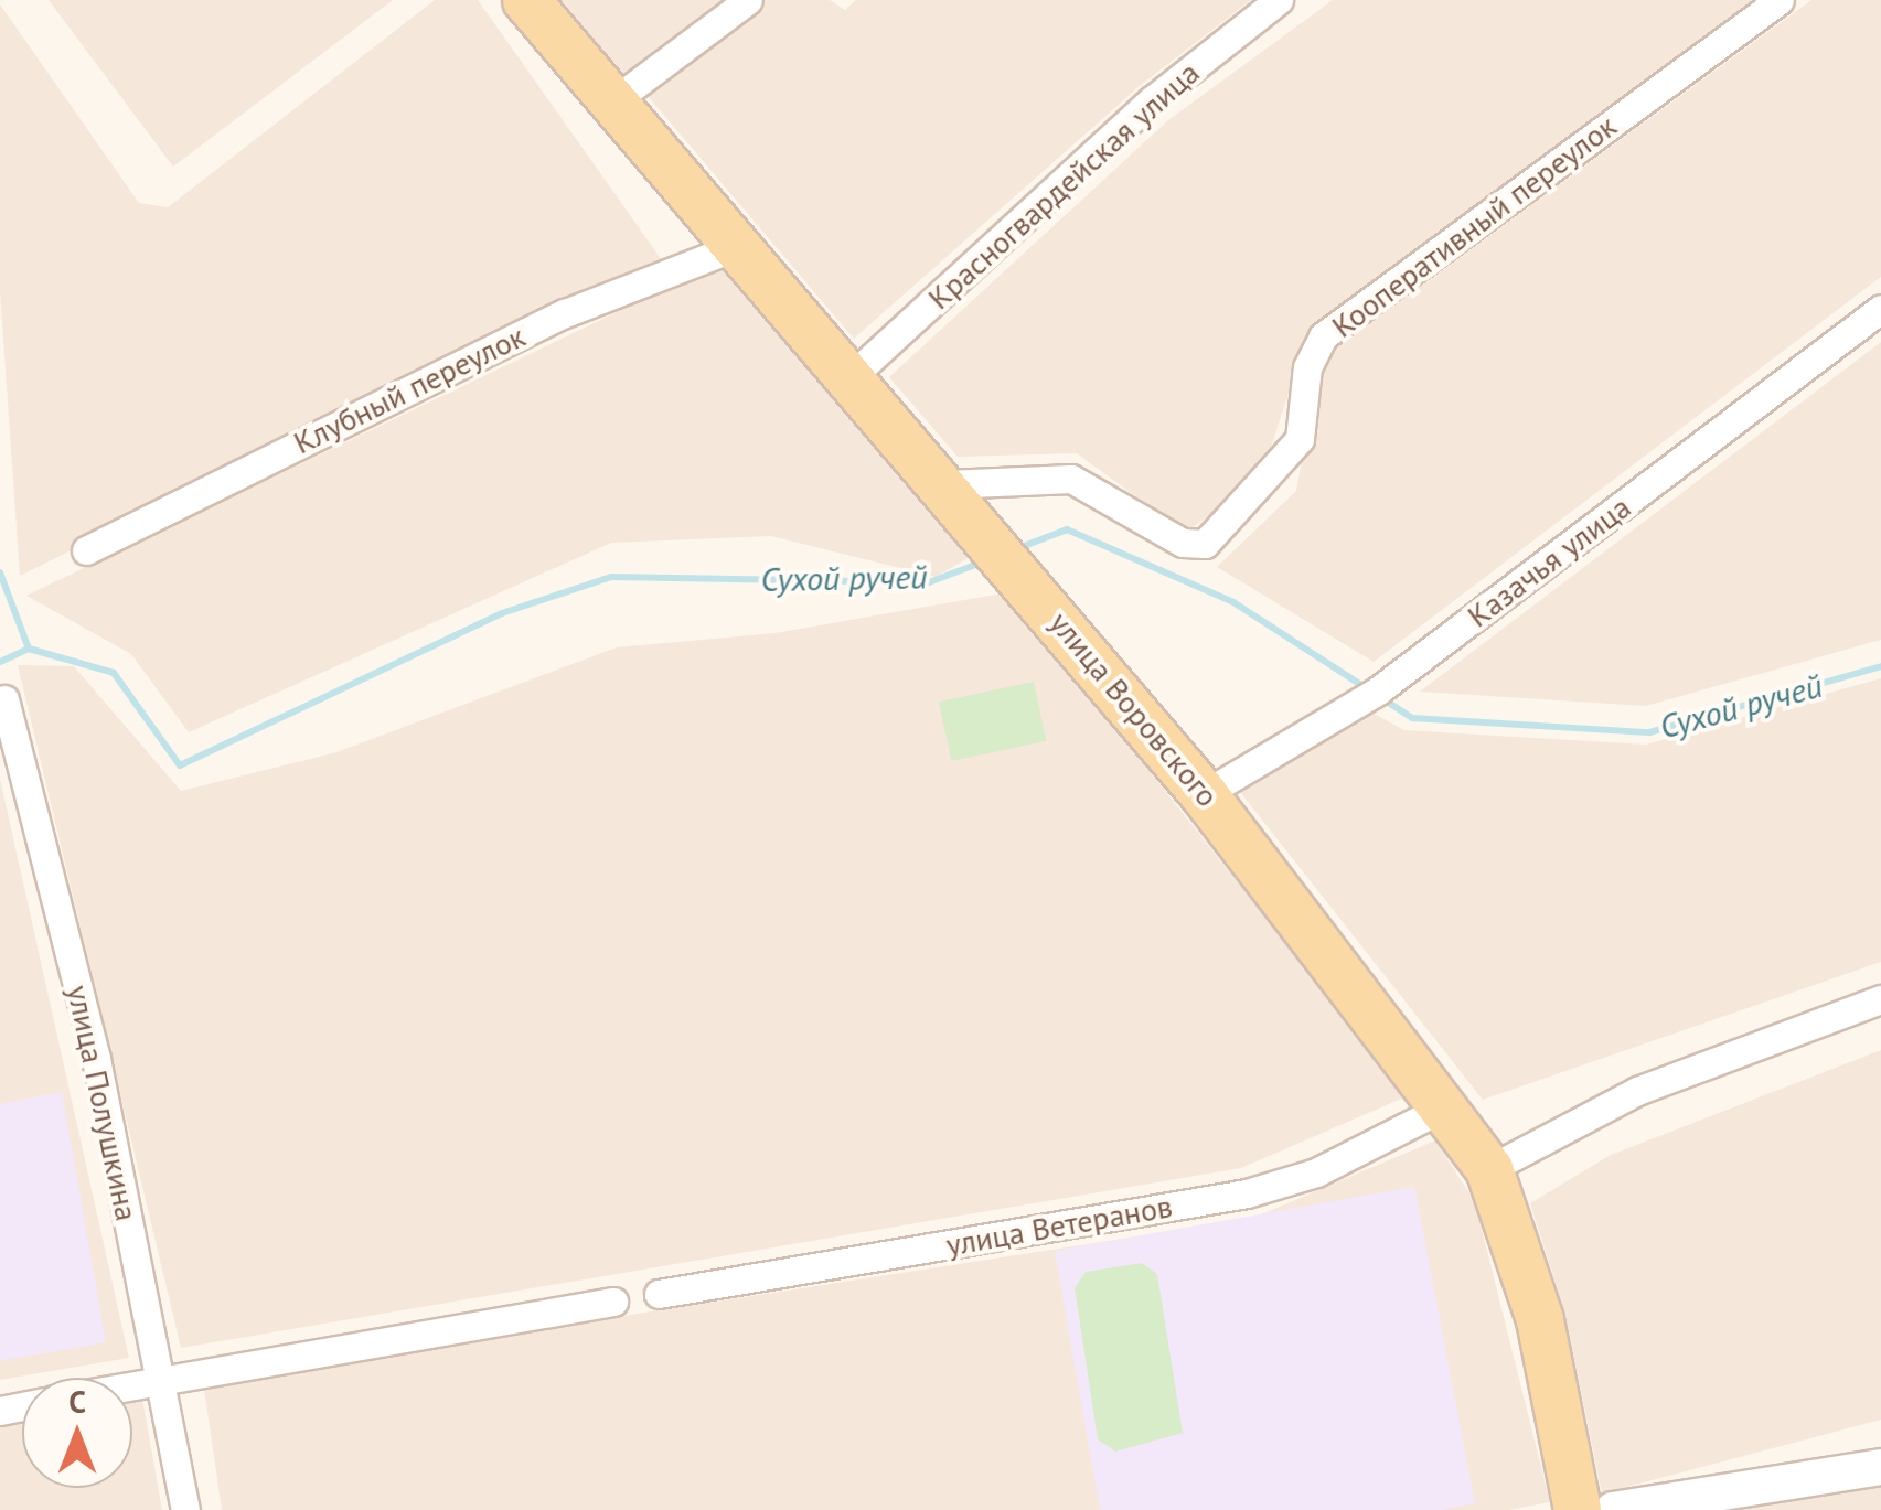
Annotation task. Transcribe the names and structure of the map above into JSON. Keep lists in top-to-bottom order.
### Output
{
  "streets": {
    "main road": ["улица Воровского"],
    "street": [
      "Красногвардейская улица",
      "Кооперативный переулок",
      "Клубный переулок",
      "Казачья улица",
      "улица Полушкина",
      "улица Ветеранов"
    ]
  },
  "crossings": [
    ["Красногвардейская улица", "улица Воровского"],
    ["Кооперативный переулок", "улица Воровского"],
    ["Клубный переулок", "улица Воровского"],
    ["Казачья улица", "улица Воровского"],
    ["улица Воровского", "улица Ветеранов"]
  ],
  "water": ["Сухой ручей"],
  "north": "top"
}
